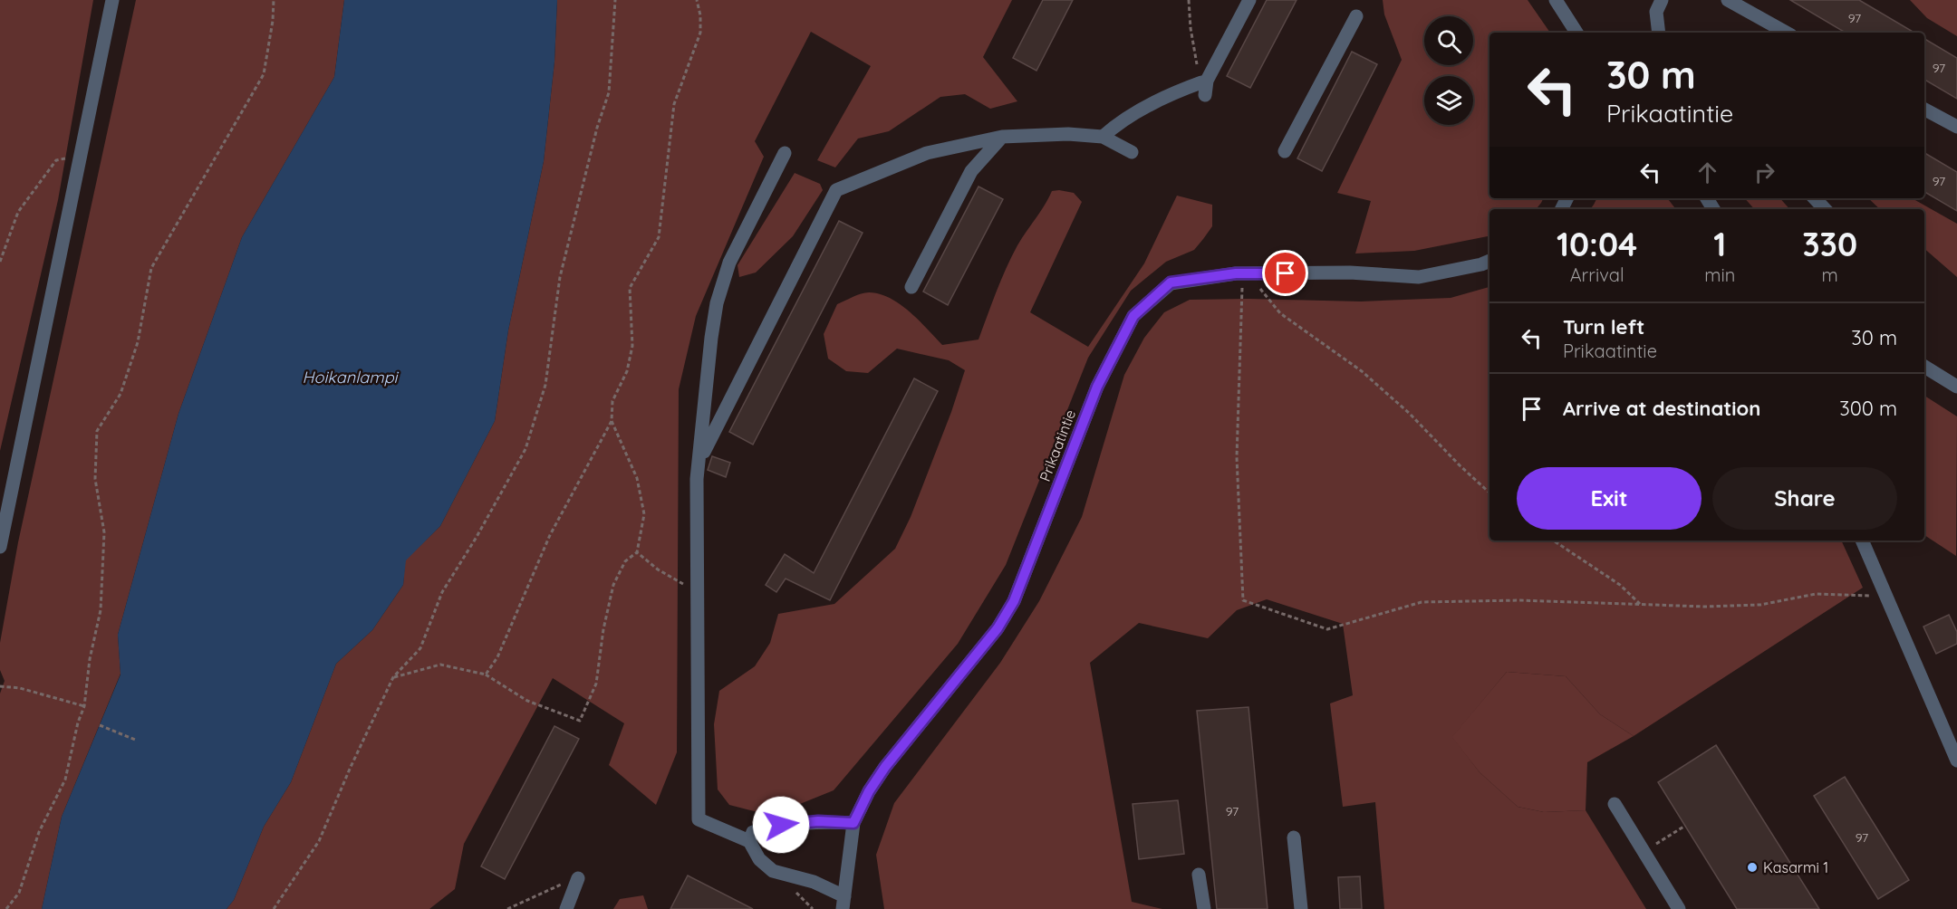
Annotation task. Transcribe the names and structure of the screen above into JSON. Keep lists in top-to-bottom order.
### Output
{
  "streets": {
    "street": ["Prikaatintie"]
  },
  "water": ["Hoikanlampi"],
  "places": ["Kasarmi 1"],
  "house_numbers": [
    "97",
    "97",
    "97",
    "97",
    "97"
  ],
  "page": {
    "turn": ["30 m", "Prikaatintie"],
    "eta": [
      "10:04",
      "Arrival",
      "1",
      "min",
      "330",
      "m"
    ],
    "list": [
      {
        "name": "Turn left",
        "note": "Prikaatintie",
        "value": "30 m"
      },
      {
        "name": "Arrive at destination",
        "value": "300 m"
      }
    ],
    "buttons": ["Exit", "Share"]
  }
}
